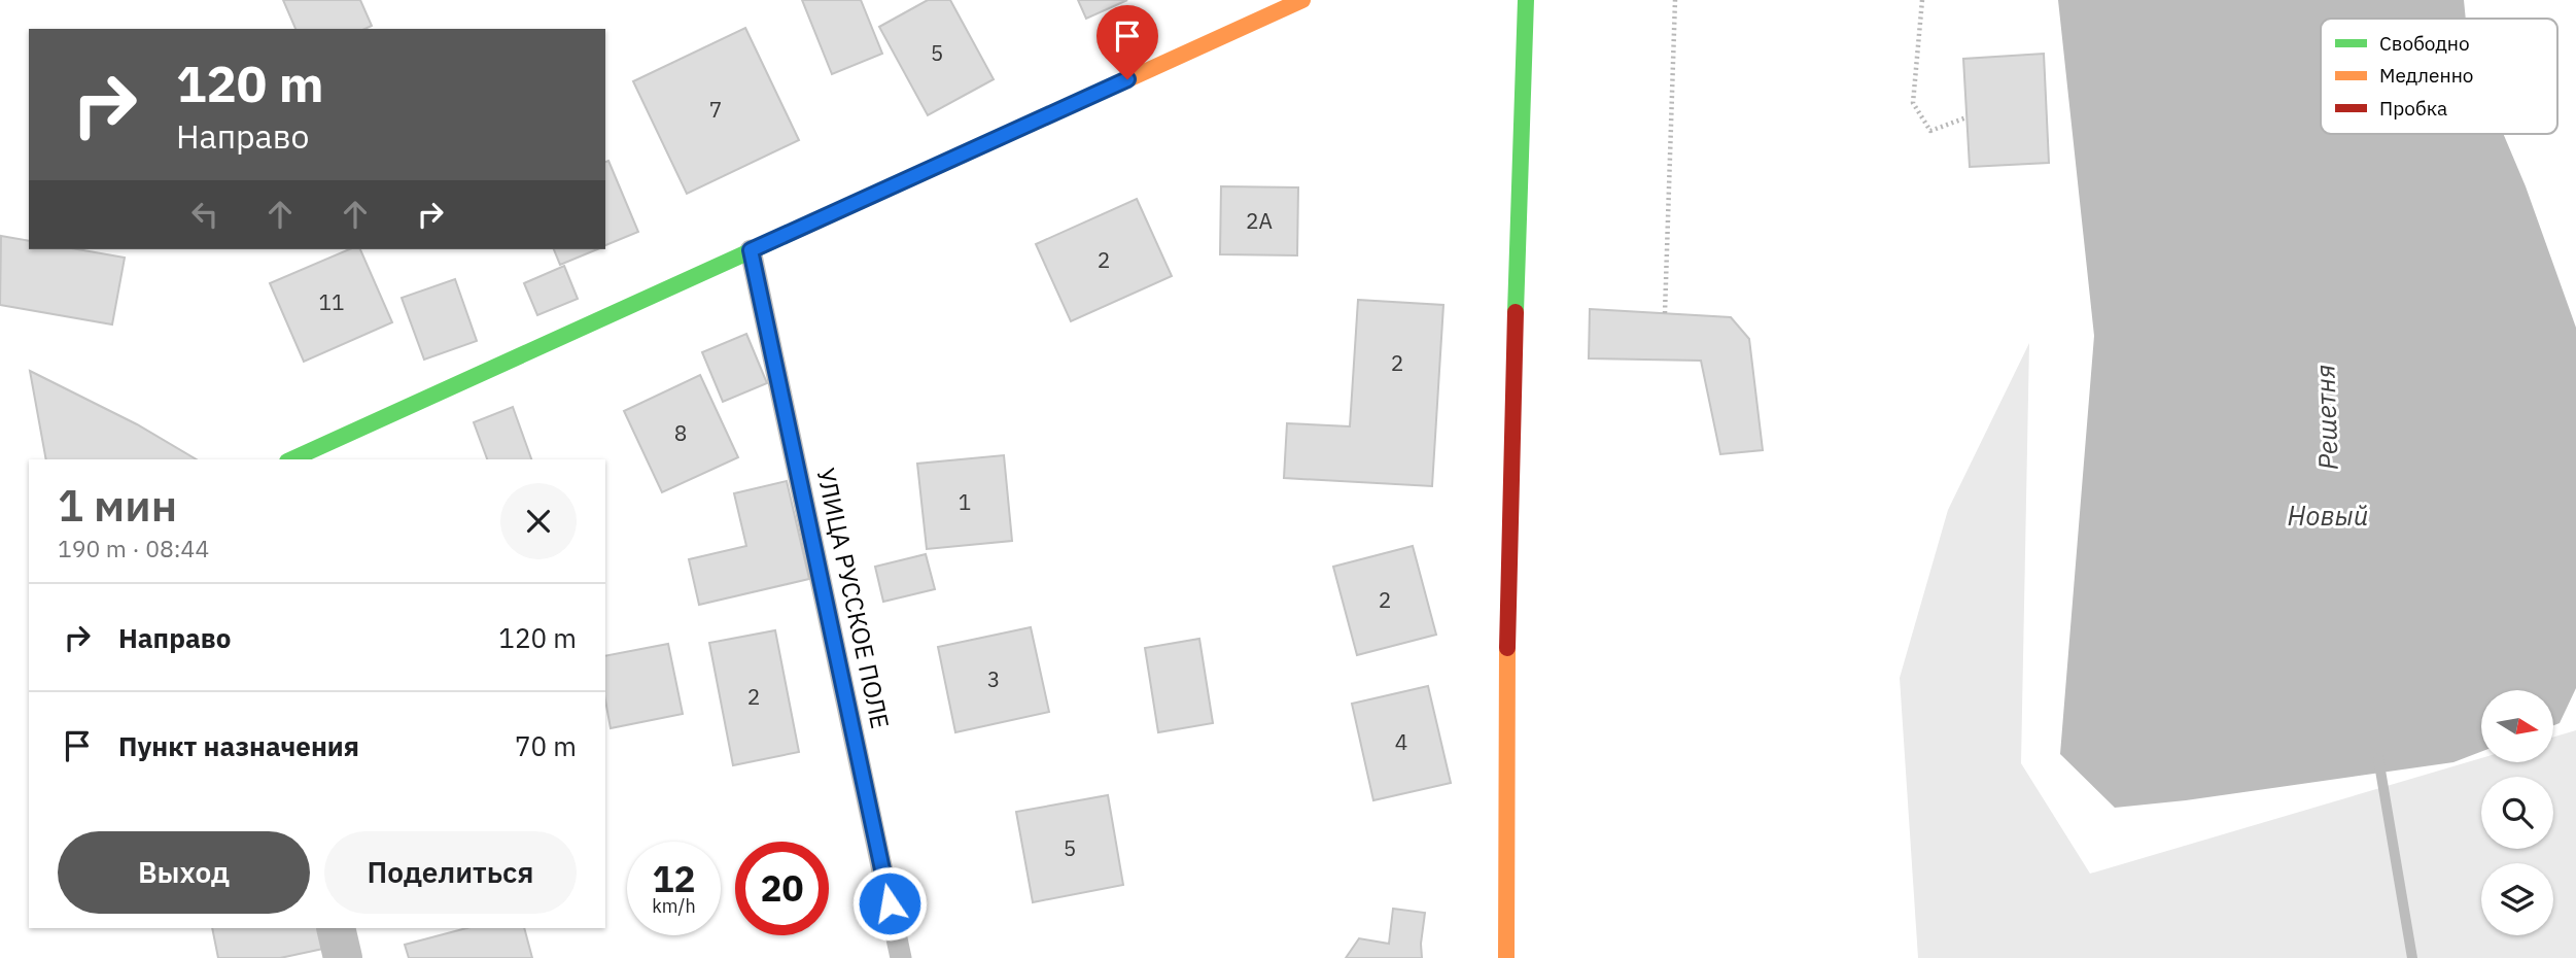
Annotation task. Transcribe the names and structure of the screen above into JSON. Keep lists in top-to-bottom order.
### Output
{
  "streets": {
    "lane": ["УЛИЦА РУССКОЕ ПОЛЕ"]
  },
  "water": ["Решетня", "Новый"],
  "house_numbers": [
    "5",
    "7",
    "2А",
    "2",
    "11",
    "2",
    "8",
    "1",
    "2",
    "3",
    "2",
    "4",
    "5"
  ],
  "legend": ["Свободно", "Медленно", "Пробка"],
  "north": "right",
  "page": {
    "turn": ["120 m", "Направо"],
    "heading": ["1 мин", "190 m · 08:44"],
    "list": [
      {
        "name": "Направо",
        "value": "120 m"
      },
      {
        "name": "Пункт назначения",
        "value": "70 m"
      }
    ],
    "buttons": ["Выход", "Поделиться"],
    "speed": "12 km/h",
    "limit": "20"
  }
}
